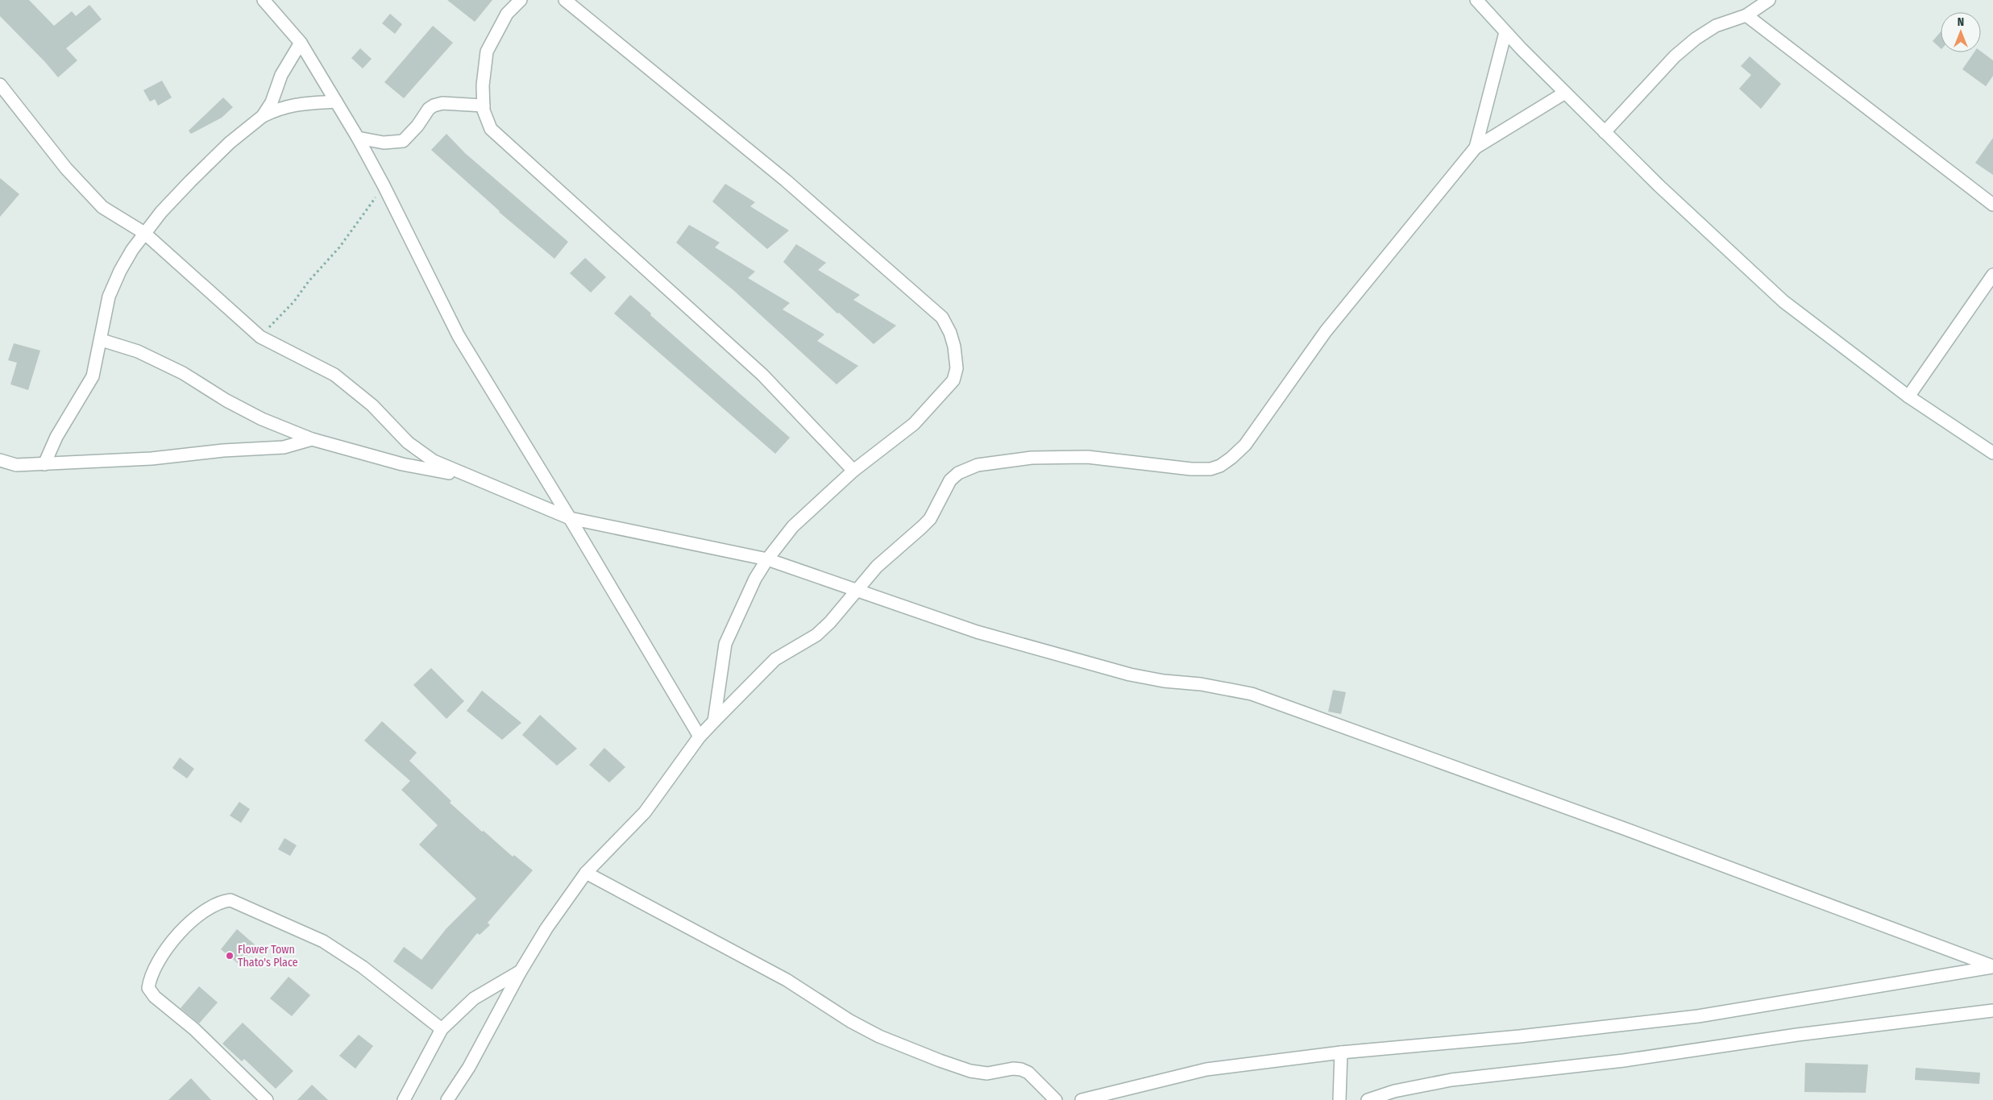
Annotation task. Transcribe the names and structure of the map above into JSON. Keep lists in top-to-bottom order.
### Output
{
  "places": ["Flower Town Thato's Place"],
  "north": "top"
}
